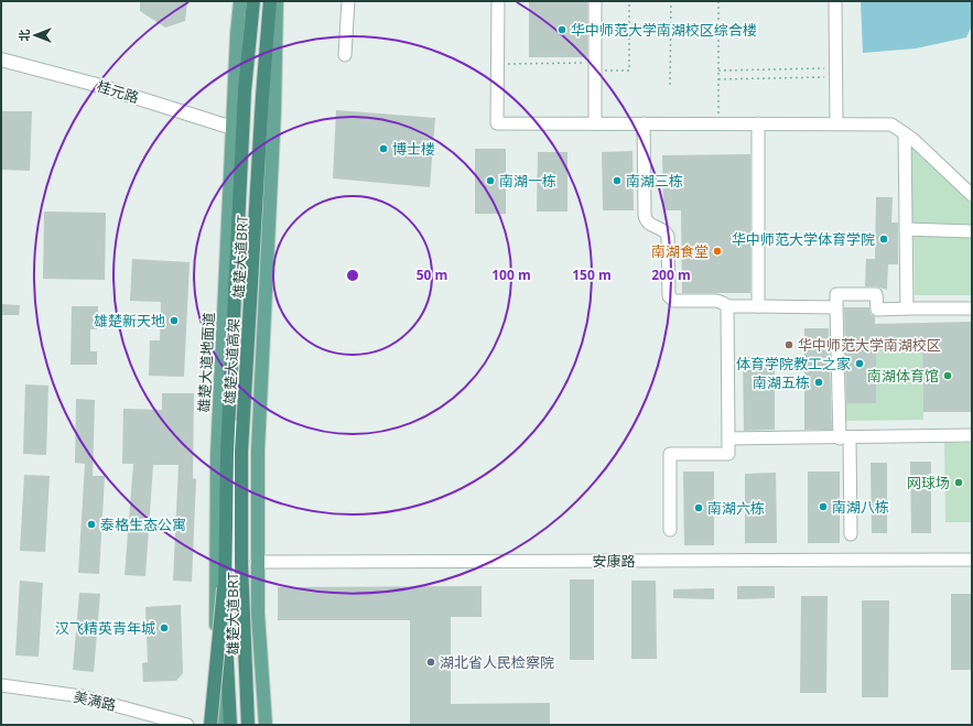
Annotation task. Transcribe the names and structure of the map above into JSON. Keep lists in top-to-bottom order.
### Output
{
  "streets": {
    "highway": ["雄楚大道高架"],
    "main road": ["雄楚大道地面道"],
    "street": ["桂元路", "安康路", "美满路"],
    "lane": ["雄楚大道BRT"]
  },
  "crossings": [
    ["桂元路", "雄楚大道地面道"]
  ],
  "places": [
    "华中师范大学南湖校区综合楼",
    "博士楼",
    "南湖一栋",
    "南湖三栋",
    "华中师范大学体育学院",
    "南湖食堂",
    "雄楚新天地",
    "华中师范大学南湖校区",
    "体育学院教工之家",
    "南湖体育馆",
    "南湖五栋",
    "网球场",
    "南湖八栋",
    "南湖六栋",
    "泰格生态公寓",
    "汉飞精英青年城",
    "湖北省人民检察院"
  ],
  "north": "left",
  "rings": [
    "50 m",
    "100 m",
    "150 m",
    "200 m"
  ]
}
